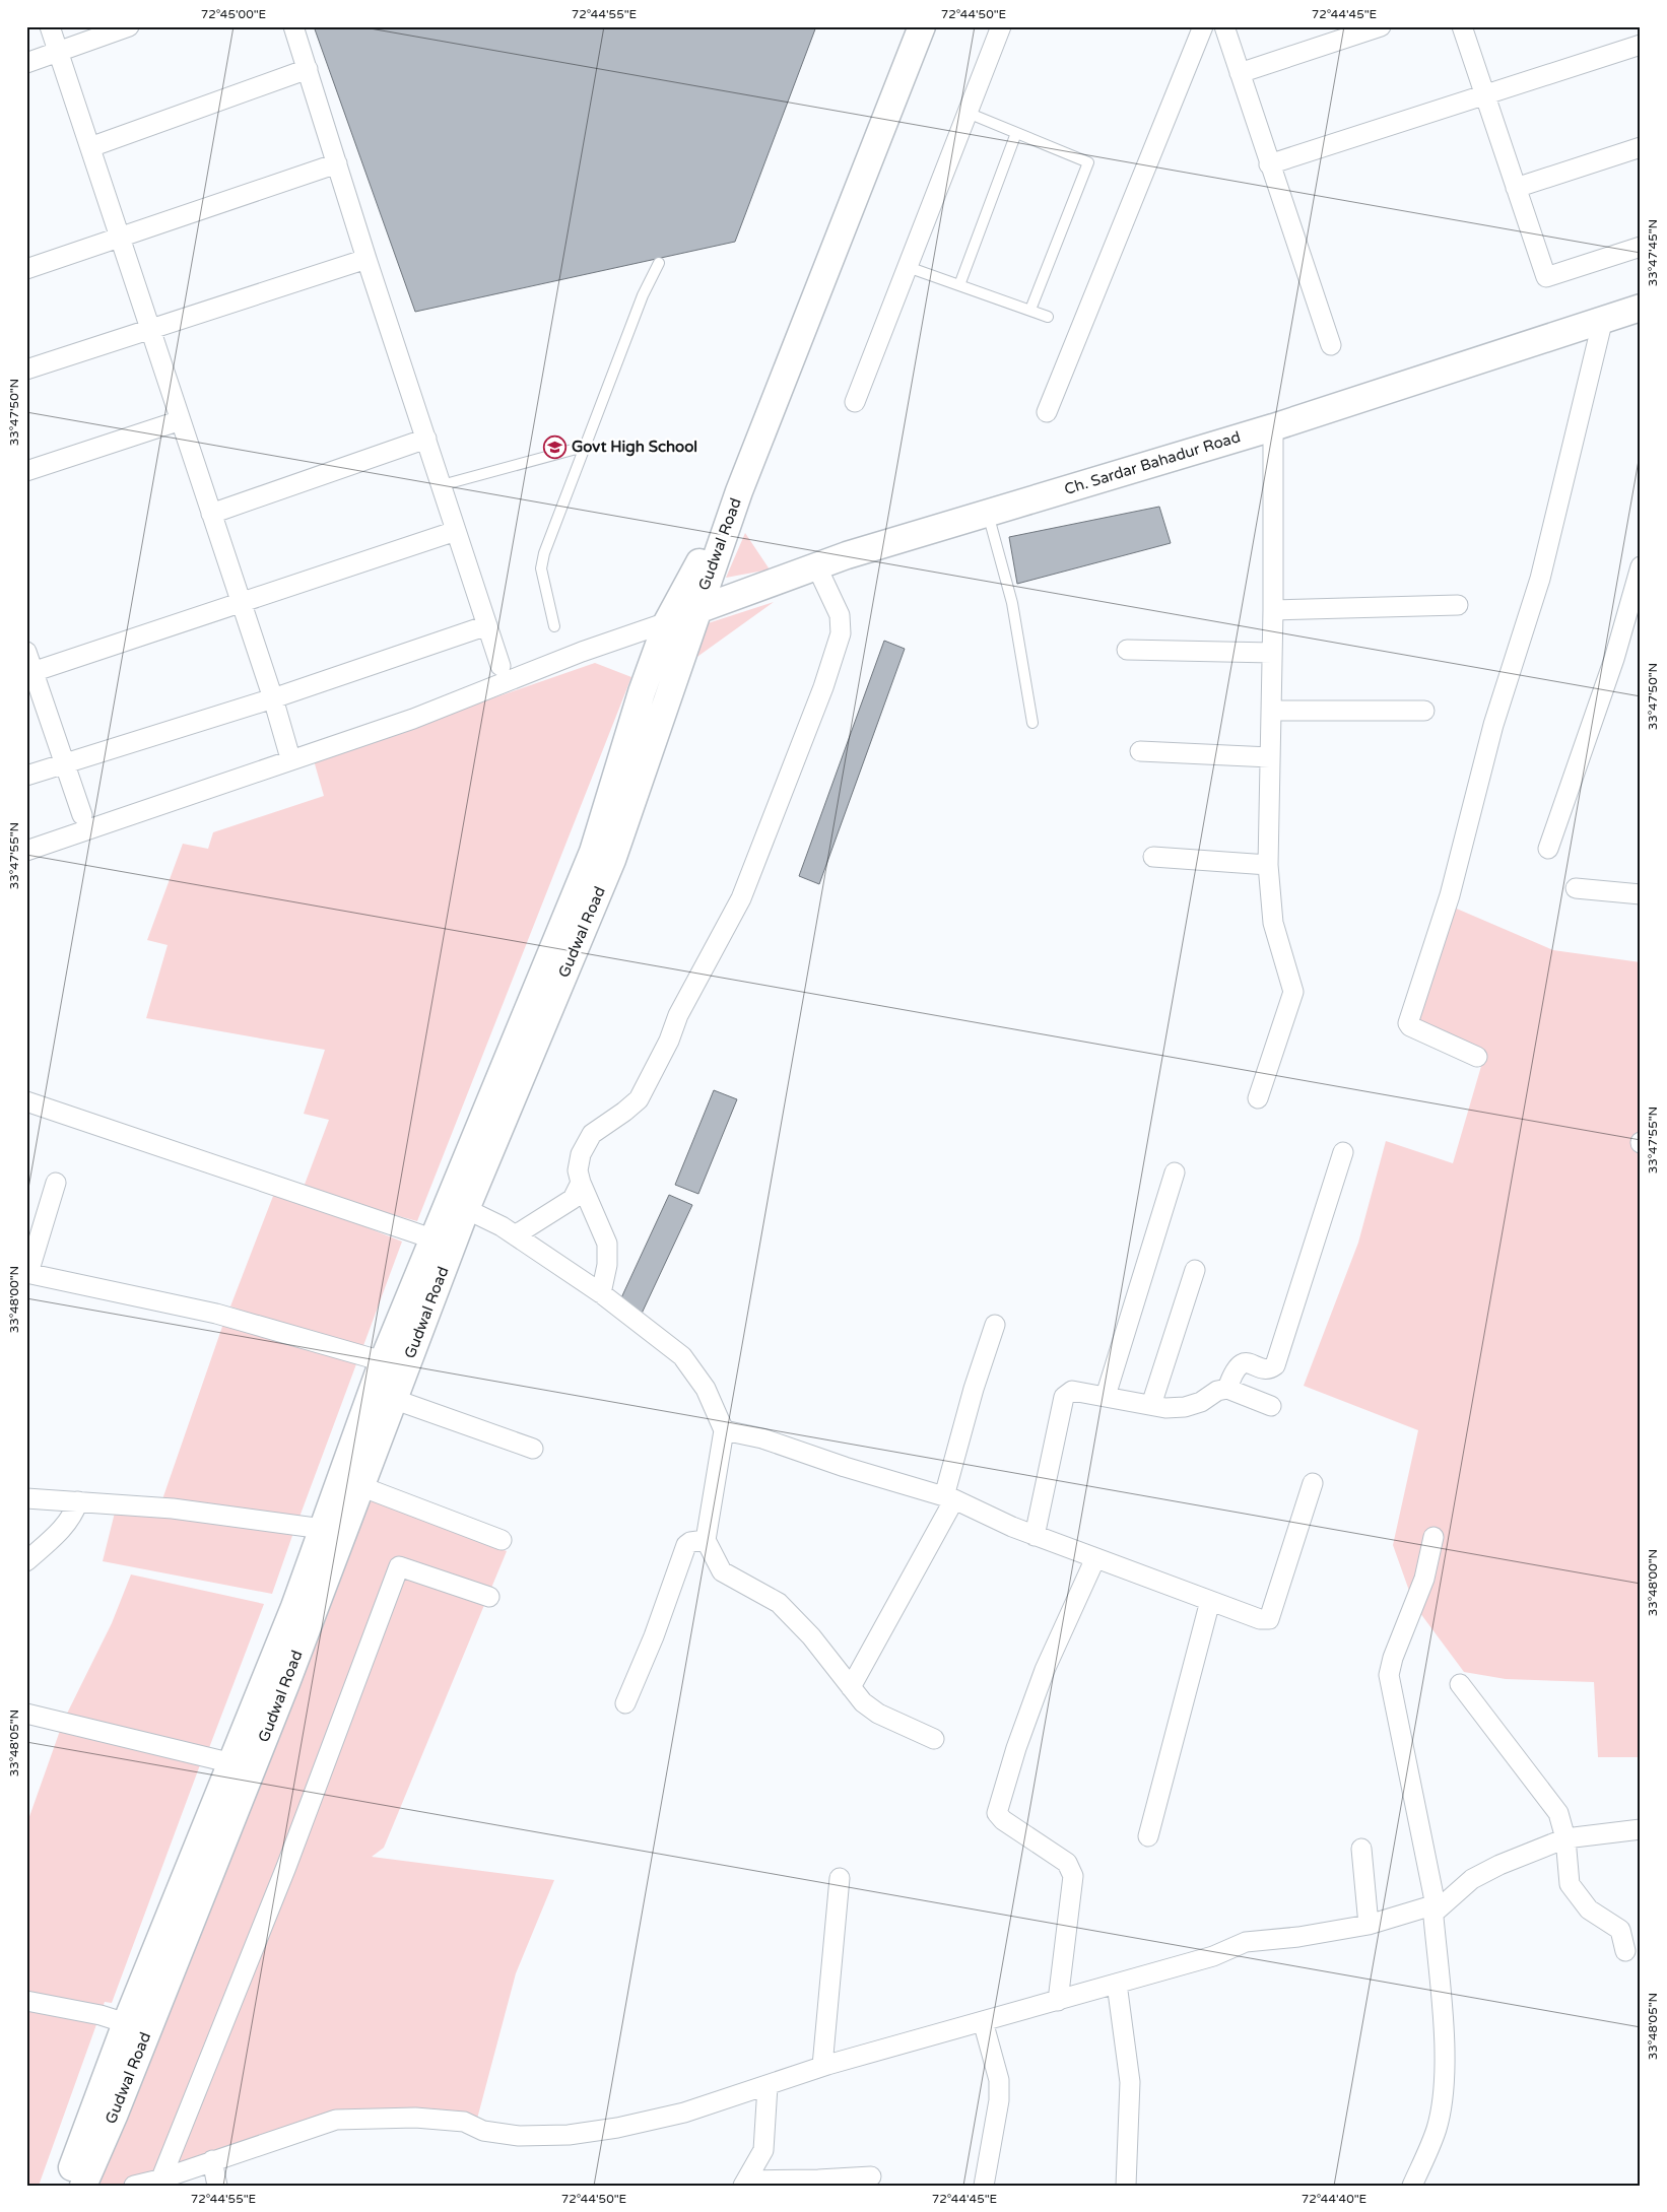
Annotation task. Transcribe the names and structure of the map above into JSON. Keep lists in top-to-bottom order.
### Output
{
  "streets": {
    "main road": ["Ch. Sardar Bahadur Road", "Gudwal Road"]
  },
  "crossings": [
    ["Ch. Sardar Bahadur Road", "Gudwal Road"]
  ],
  "places": {
    "school or university": ["Govt High School"]
  },
  "coordinates": [
    "72°45'00\"E",
    "72°44'55\"E",
    "72°44'50\"E",
    "72°44'45\"E",
    "33°47'45\"N",
    "33°47'50\"N",
    "33°47'55\"N",
    "33°48'00\"N",
    "33°48'05\"N",
    "72°44'40\"E"
  ]
}
